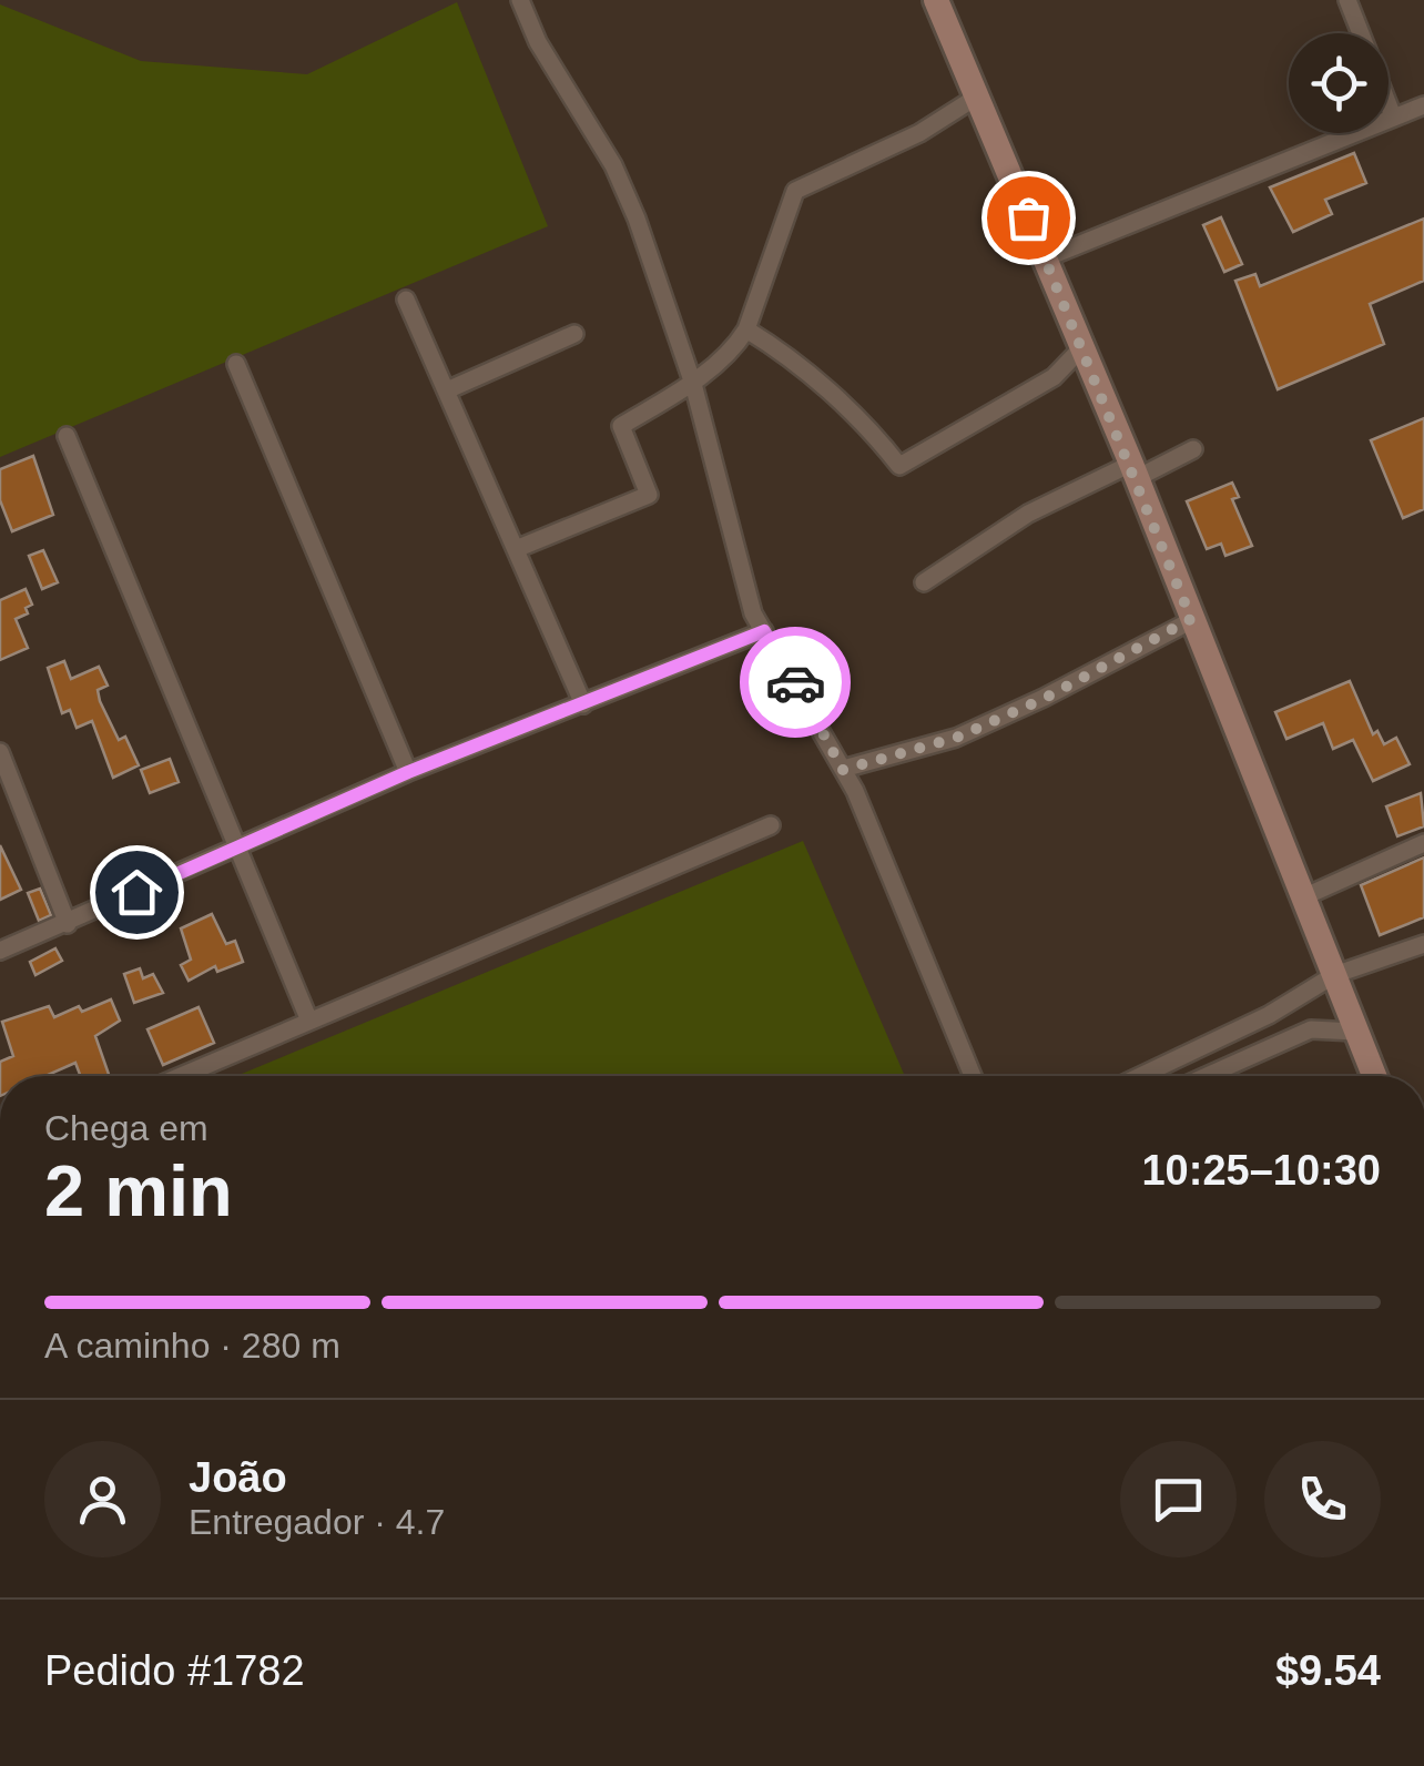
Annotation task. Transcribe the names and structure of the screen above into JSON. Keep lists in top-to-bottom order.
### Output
{
  "page": {
    "heading": ["2 min", "Chega em", "10:25–10:30"],
    "panel": [
      "João",
      "Entregador · 4.7",
      "Pedido #1782",
      "$9.54"
    ],
    "bar": "A caminho · 280 m"
  }
}
